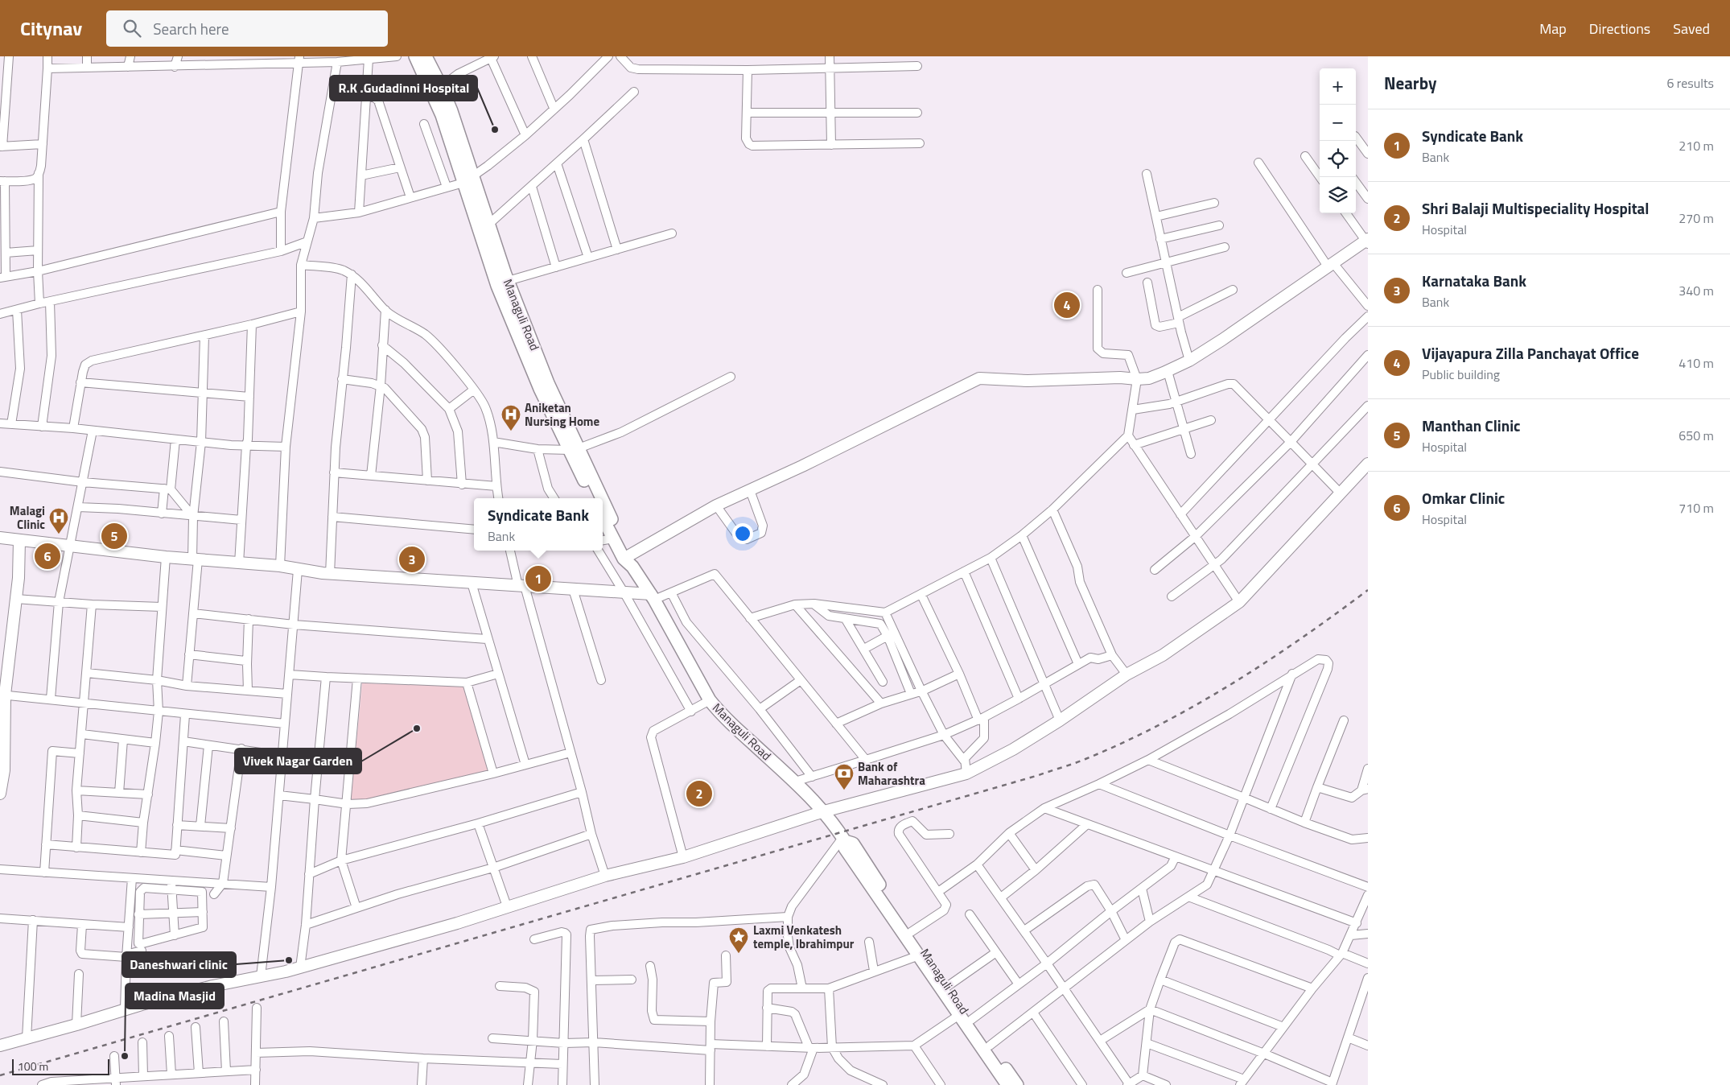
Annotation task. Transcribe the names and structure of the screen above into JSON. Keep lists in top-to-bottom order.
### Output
{
  "streets": {
    "main road": ["Managuli Road"]
  },
  "places": {
    "other": [
      "R.K .Gudadinni Hospital",
      "Vivek Nagar Garden",
      "Daneshwari clinic",
      "Madina Masjid"
    ],
    "hospital": ["Aniketan Nursing Home", "Malagi Clinic"],
    "bank": ["Bank of Maharashtra"],
    "place": ["Laxmi Venkatesh temple, Ibrahimpur"]
  },
  "scale_bar": "100 m",
  "page": {
    "header": "Citynav",
    "search": "Search here",
    "nav": ["Map", "Directions", "Saved"],
    "heading": ["Nearby", "6 results"],
    "map_buttons": ["+", "−"],
    "list": [
      {
        "mark": "1",
        "name": "Syndicate Bank",
        "note": "Bank",
        "value": "210 m"
      },
      {
        "mark": "2",
        "name": "Shri Balaji Multispeciality Hospital",
        "note": "Hospital",
        "value": "270 m"
      },
      {
        "mark": "3",
        "name": "Karnataka Bank",
        "note": "Bank",
        "value": "340 m"
      },
      {
        "mark": "4",
        "name": "Vijayapura Zilla Panchayat Office",
        "note": "Public building",
        "value": "410 m"
      },
      {
        "mark": "5",
        "name": "Manthan Clinic",
        "note": "Hospital",
        "value": "650 m"
      },
      {
        "mark": "6",
        "name": "Omkar Clinic",
        "note": "Hospital",
        "value": "710 m"
      }
    ],
    "pins": [
      "4",
      "5",
      "6",
      "3",
      "1",
      "2"
    ],
    "popup": ["Syndicate Bank", "Bank"],
    "scale": "100 m"
  }
}
